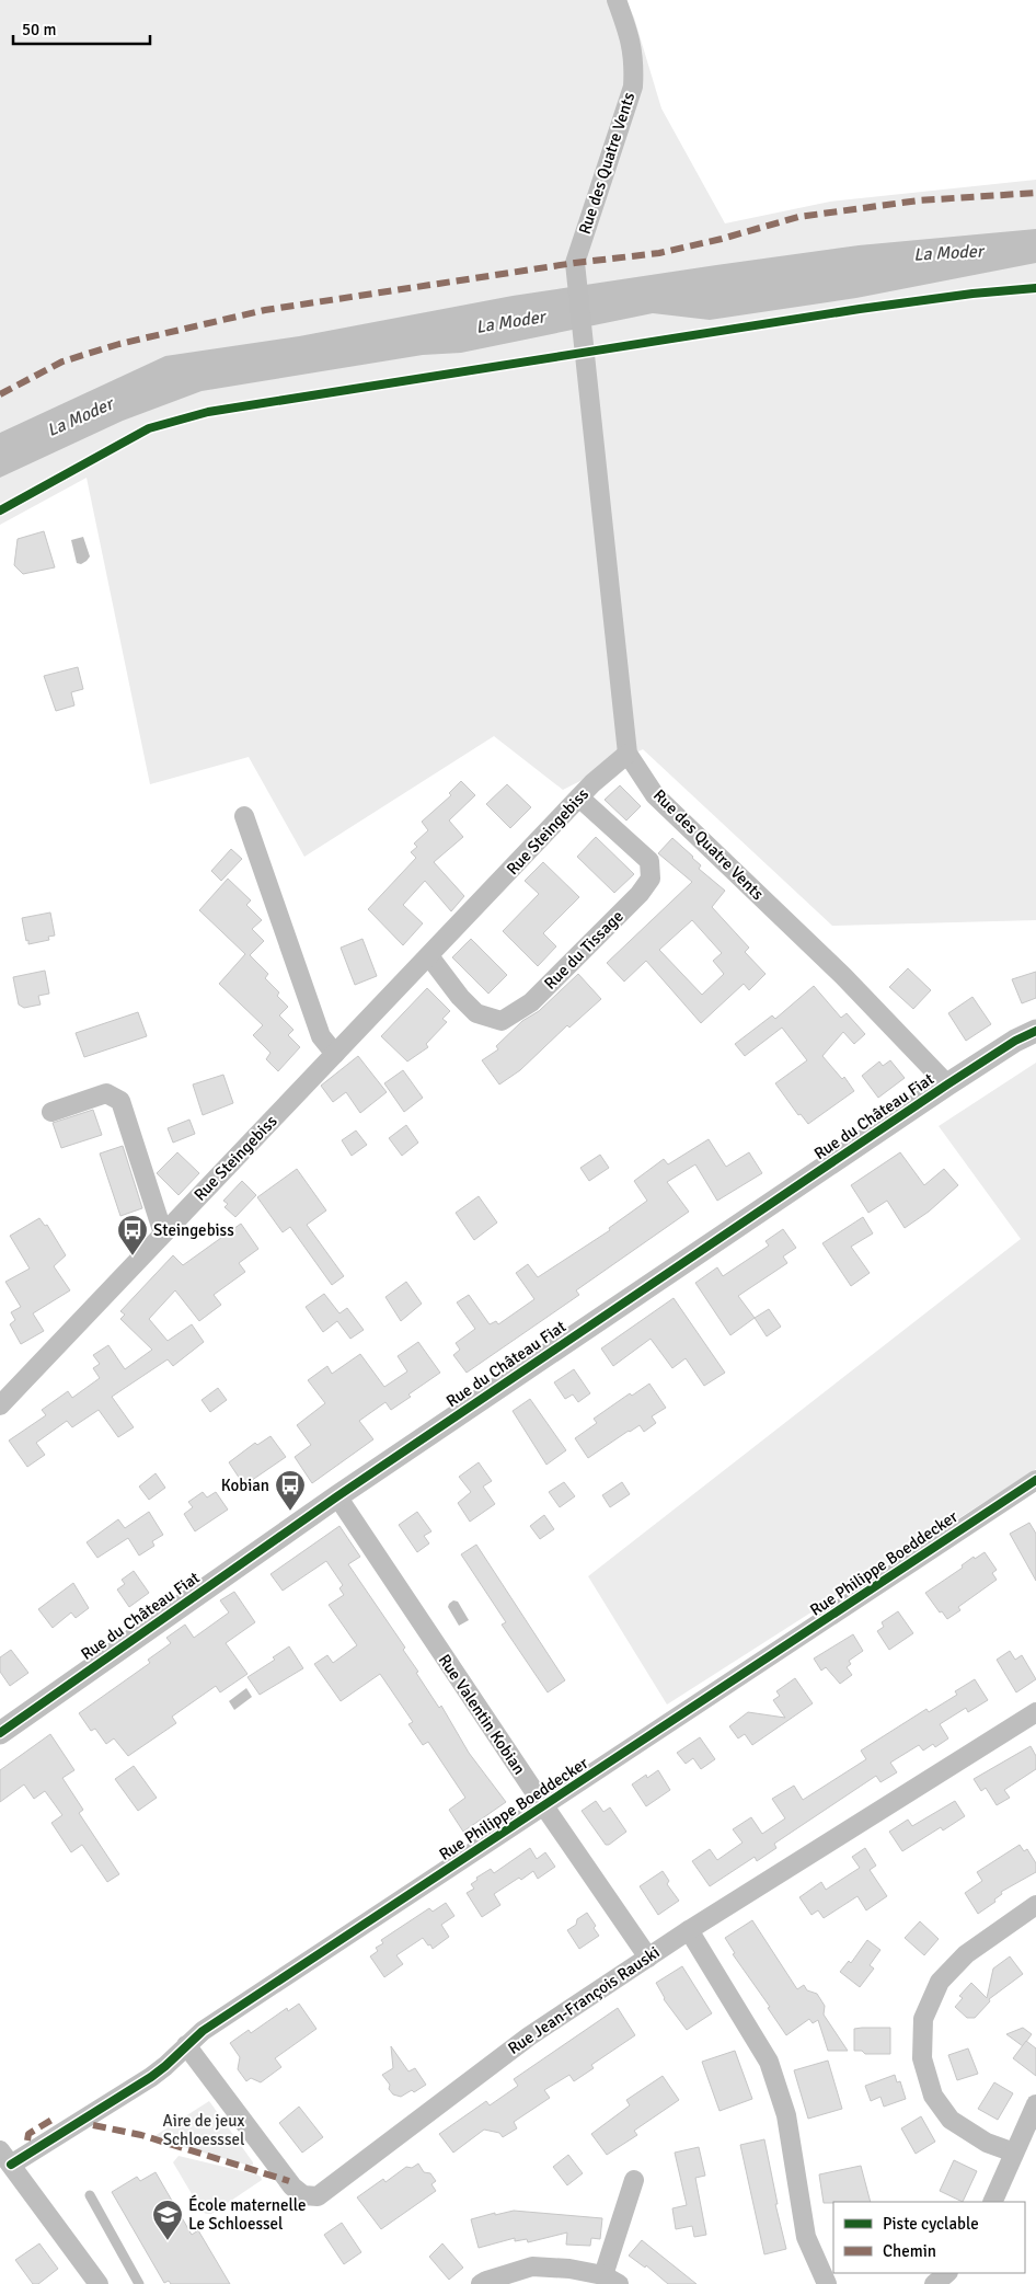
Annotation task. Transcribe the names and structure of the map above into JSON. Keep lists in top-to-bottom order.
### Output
{
  "streets": {
    "street": [
      "Rue des Quatre Vents",
      "Rue Steingebiss",
      "Rue du Tissage",
      "Rue du Château Fiat",
      "Rue Philippe Boeddecker",
      "Rue Valentin Kobian",
      "Rue Jean-François Rauski"
    ]
  },
  "crossings": [
    ["Rue des Quatre Vents", "Rue Steingebiss"],
    ["Rue des Quatre Vents", "Rue du Château Fiat"],
    ["Rue Steingebiss", "Rue du Tissage"],
    ["Rue du Château Fiat", "Rue Valentin Kobian"],
    ["Rue Philippe Boeddecker", "Rue Valentin Kobian"],
    ["Rue Philippe Boeddecker", "Rue Jean-François Rauski"],
    ["Rue Valentin Kobian", "Rue Jean-François Rauski"]
  ],
  "water": ["La Moder"],
  "parks": ["Aire de jeux Schloesssel"],
  "places": {
    "bus stop": ["Steingebiss", "Kobian"],
    "school or university": ["École maternelle Le Schloessel"]
  },
  "legend": ["Piste cyclable", "Chemin"],
  "scale_bar": "50 m"
}
